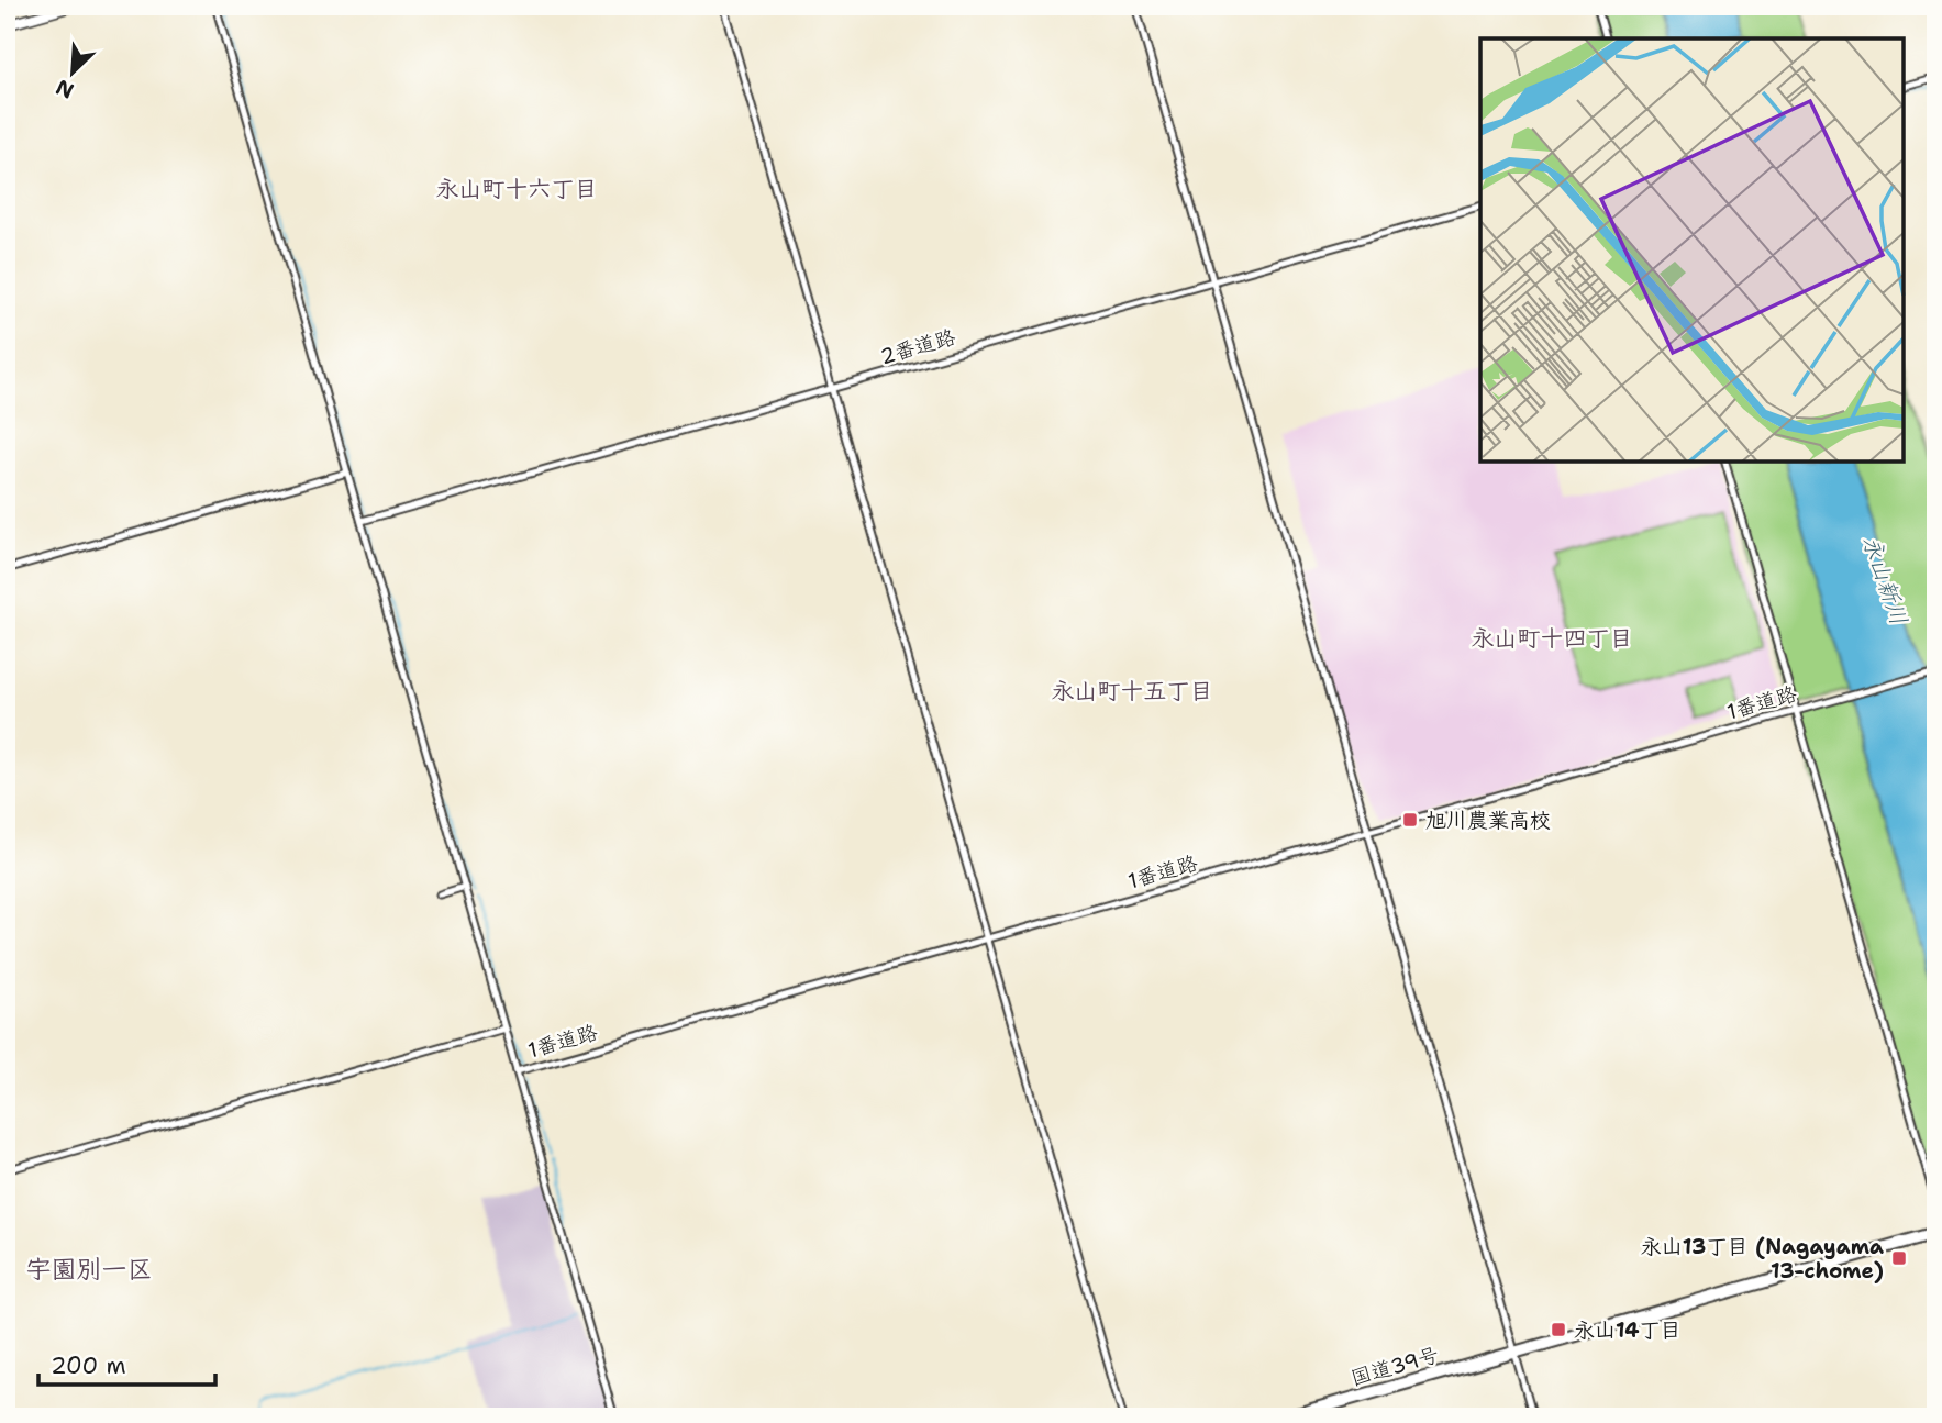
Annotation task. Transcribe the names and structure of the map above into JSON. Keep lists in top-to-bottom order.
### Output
{
  "streets": {
    "highway": ["国道39号"],
    "street": ["2番道路", "1番道路"]
  },
  "districts": [
    "永山町十六丁目",
    "永山町十四丁目",
    "永山町十五丁目",
    "宇園別一区"
  ],
  "water": ["永山新川"],
  "places": {
    "transit": ["旭川農業高校", "永山13丁目 (Nagayama 13-chome)", "永山14丁目"]
  },
  "scale_bar": "200 m",
  "north": "bottom left"
}
